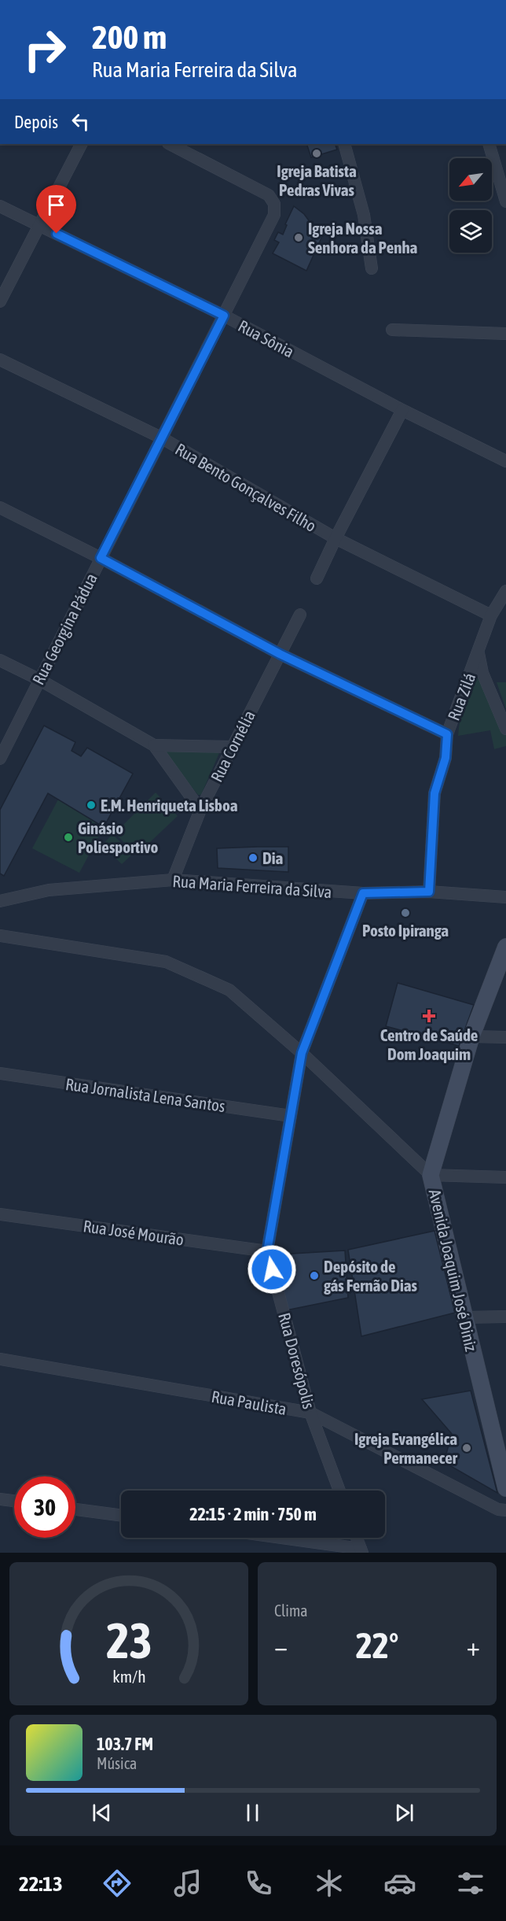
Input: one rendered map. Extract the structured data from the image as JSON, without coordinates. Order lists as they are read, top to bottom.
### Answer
{
  "streets": {
    "street": [
      "Rua Sônia",
      "Rua Bento Gonçalves Filho",
      "Rua Georgina Pádua",
      "Rua Zilá",
      "Rua Cornélia",
      "Rua Maria Ferreira da Silva",
      "Rua Jornalista Lena Santos",
      "Rua José Mourão",
      "Avenida Joaquim José Diniz",
      "Rua Doresópolis",
      "Rua Paulista"
    ]
  },
  "crossings": [
    ["Rua Sônia", "Rua Georgina Pádua"],
    ["Rua Bento Gonçalves Filho", "Rua Georgina Pádua"],
    ["Rua Bento Gonçalves Filho", "Rua Zilá"],
    ["Rua Zilá", "Rua Maria Ferreira da Silva"],
    ["Rua Cornélia", "Rua Maria Ferreira da Silva"],
    ["Rua Maria Ferreira da Silva", "Rua Doresópolis"],
    ["Rua Jornalista Lena Santos", "Rua Doresópolis"],
    ["Rua José Mourão", "Rua Doresópolis"],
    ["Rua Doresópolis", "Rua Paulista"]
  ],
  "places": {
    "other": [
      "Igreja Batista Pedras Vivas",
      "Igreja Nossa Senhora da Penha",
      "E.M. Henriqueta Lisboa",
      "Ginásio Poliesportivo",
      "Dia",
      "Posto Ipiranga",
      "Depósito de gás Fernão Dias",
      "Igreja Evangélica Permanecer"
    ],
    "health": ["Centro de Saúde Dom Joaquim"]
  },
  "north": "bottom left",
  "page": {
    "turn": ["200 m", "Rua Maria Ferreira da Silva"],
    "then": "Depois",
    "limit": "30",
    "trip": "22:15 · 2 min · 750 m",
    "tile": "Clima",
    "heat": ["−", "22°", "+"],
    "song": ["103.7 FM", "Música"],
    "tabs": "22:13",
    "gauge": ["23", "km/h"]
  }
}
